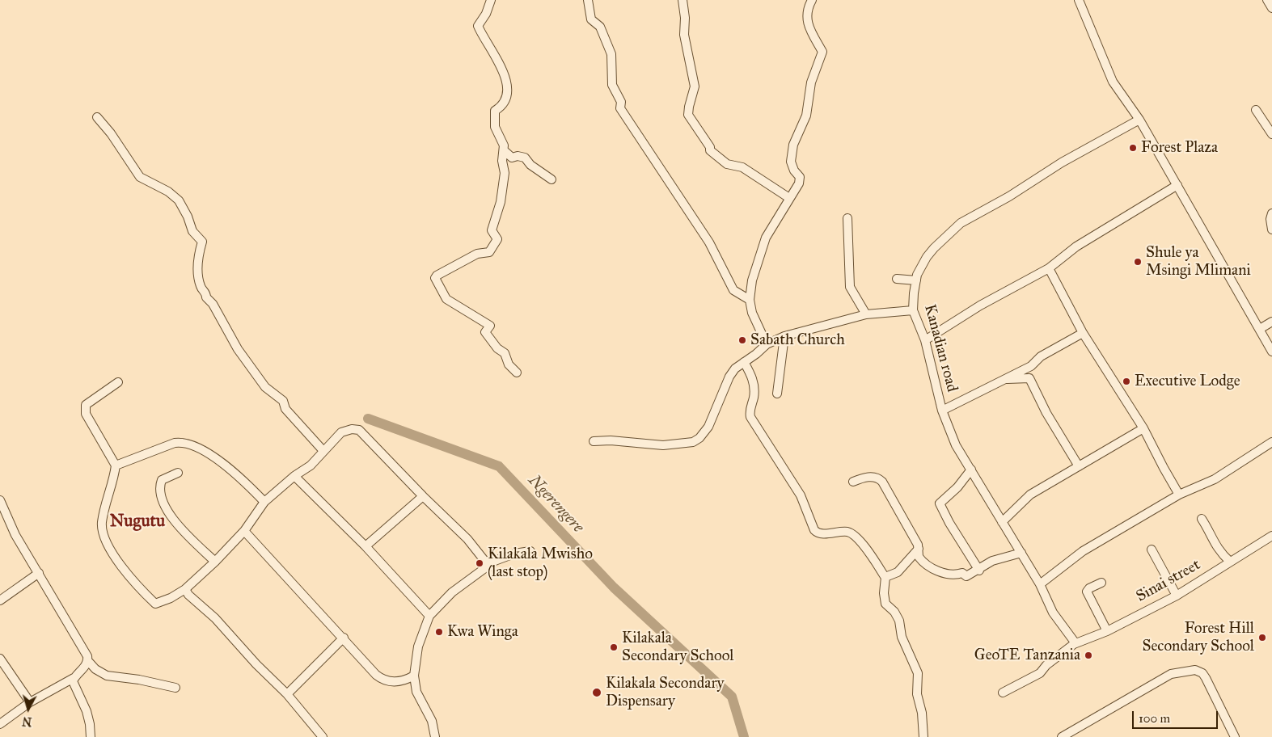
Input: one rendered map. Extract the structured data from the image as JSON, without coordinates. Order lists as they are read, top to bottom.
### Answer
{
  "streets": {
    "street": ["Kanadian road", "Sinai street"]
  },
  "crossings": [
    ["Kanadian road", "Sinai street"]
  ],
  "districts": ["Nugutu"],
  "water": ["Ngerengere"],
  "places": [
    "Forest Plaza",
    "Shule ya Msingi Mlimani",
    "Sabath Church",
    "Executive Lodge",
    "Kilakala Mwisho (last stop)",
    "Kwa Winga",
    "Forest Hill Secondary School",
    "Kilakala Secondary School",
    "GeoTE Tanzania",
    "Kilakala Secondary Dispensary"
  ],
  "scale_bar": "100 m",
  "north": "bottom"
}
